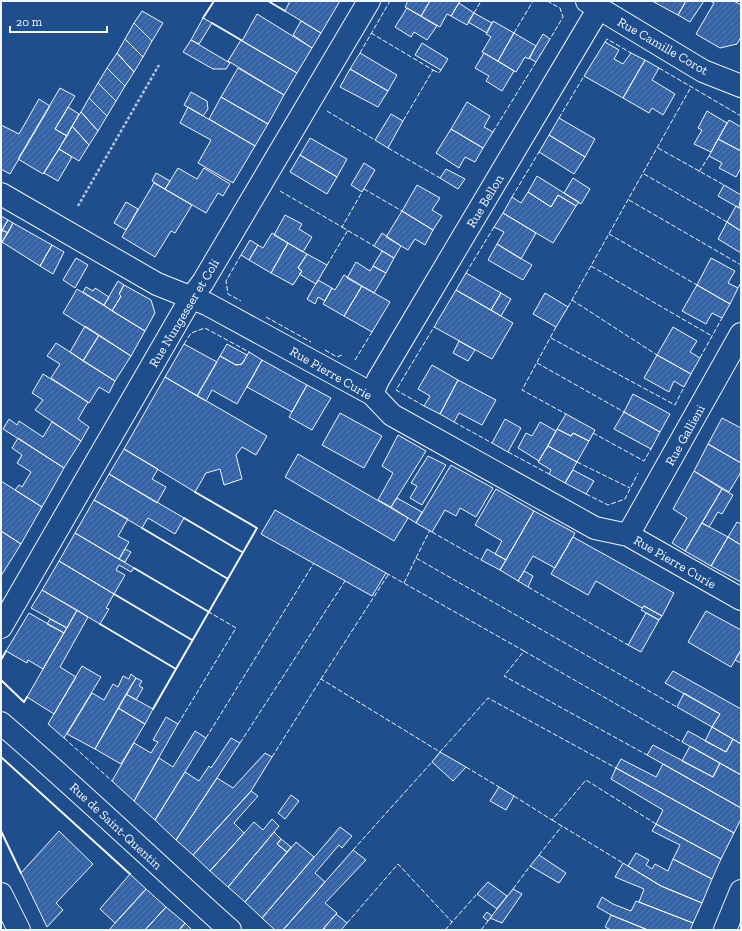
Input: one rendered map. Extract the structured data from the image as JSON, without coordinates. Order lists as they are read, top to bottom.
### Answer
{
  "streets": {
    "street": [
      "Rue Camille Corot",
      "Rue Bellon",
      "Rue Nungesser et Coli",
      "Rue Pierre Curie",
      "Rue Gallieni",
      "Rue de Saint-Quentin"
    ]
  },
  "crossings": [
    ["Rue Camille Corot", "Rue Bellon"],
    ["Rue Bellon", "Rue Pierre Curie"],
    ["Rue Nungesser et Coli", "Rue Pierre Curie"],
    ["Rue Pierre Curie", "Rue Gallieni"]
  ],
  "scale_bar": "20 m"
}
